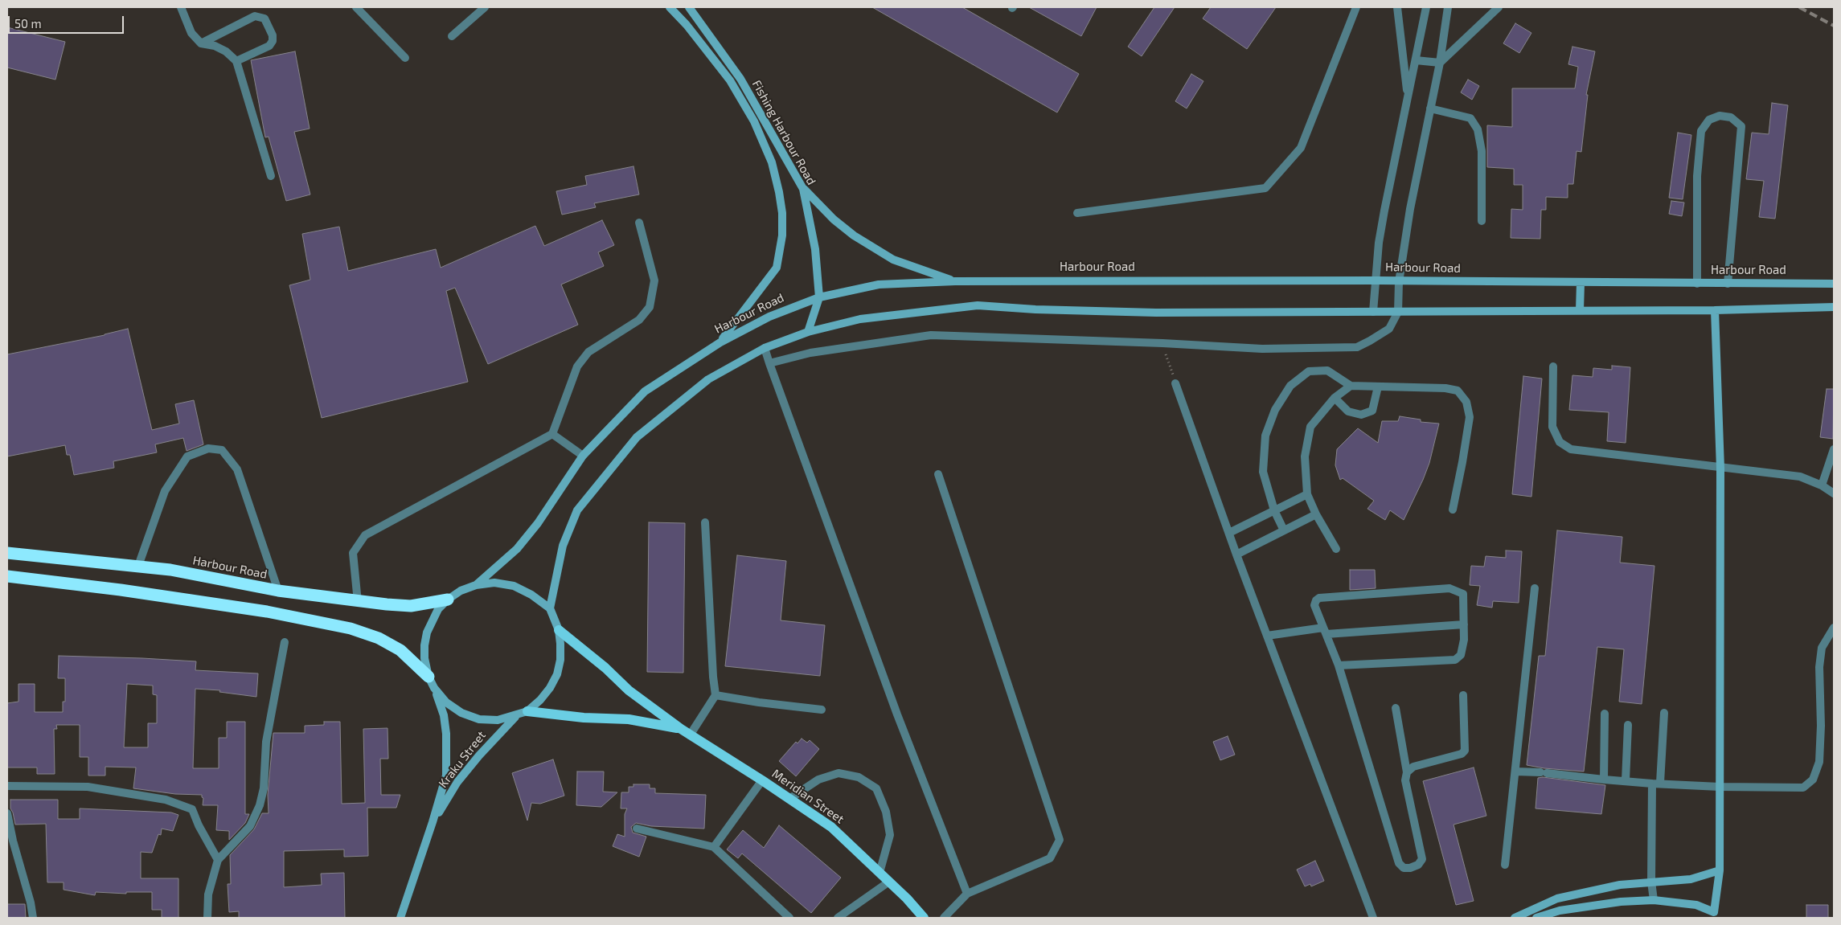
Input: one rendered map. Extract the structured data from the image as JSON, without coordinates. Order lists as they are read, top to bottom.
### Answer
{
  "streets": {
    "highway": ["Harbour Road"],
    "main road": ["Fishing Harbour Road", "Kraku Street", "Meridian Street"]
  },
  "crossings": [
    ["Fishing Harbour Road", "Harbour Road"],
    ["Harbour Road", "Kraku Street"],
    ["Harbour Road", "Meridian Street"],
    ["Kraku Street", "Meridian Street"]
  ],
  "scale_bar": "50 m"
}
